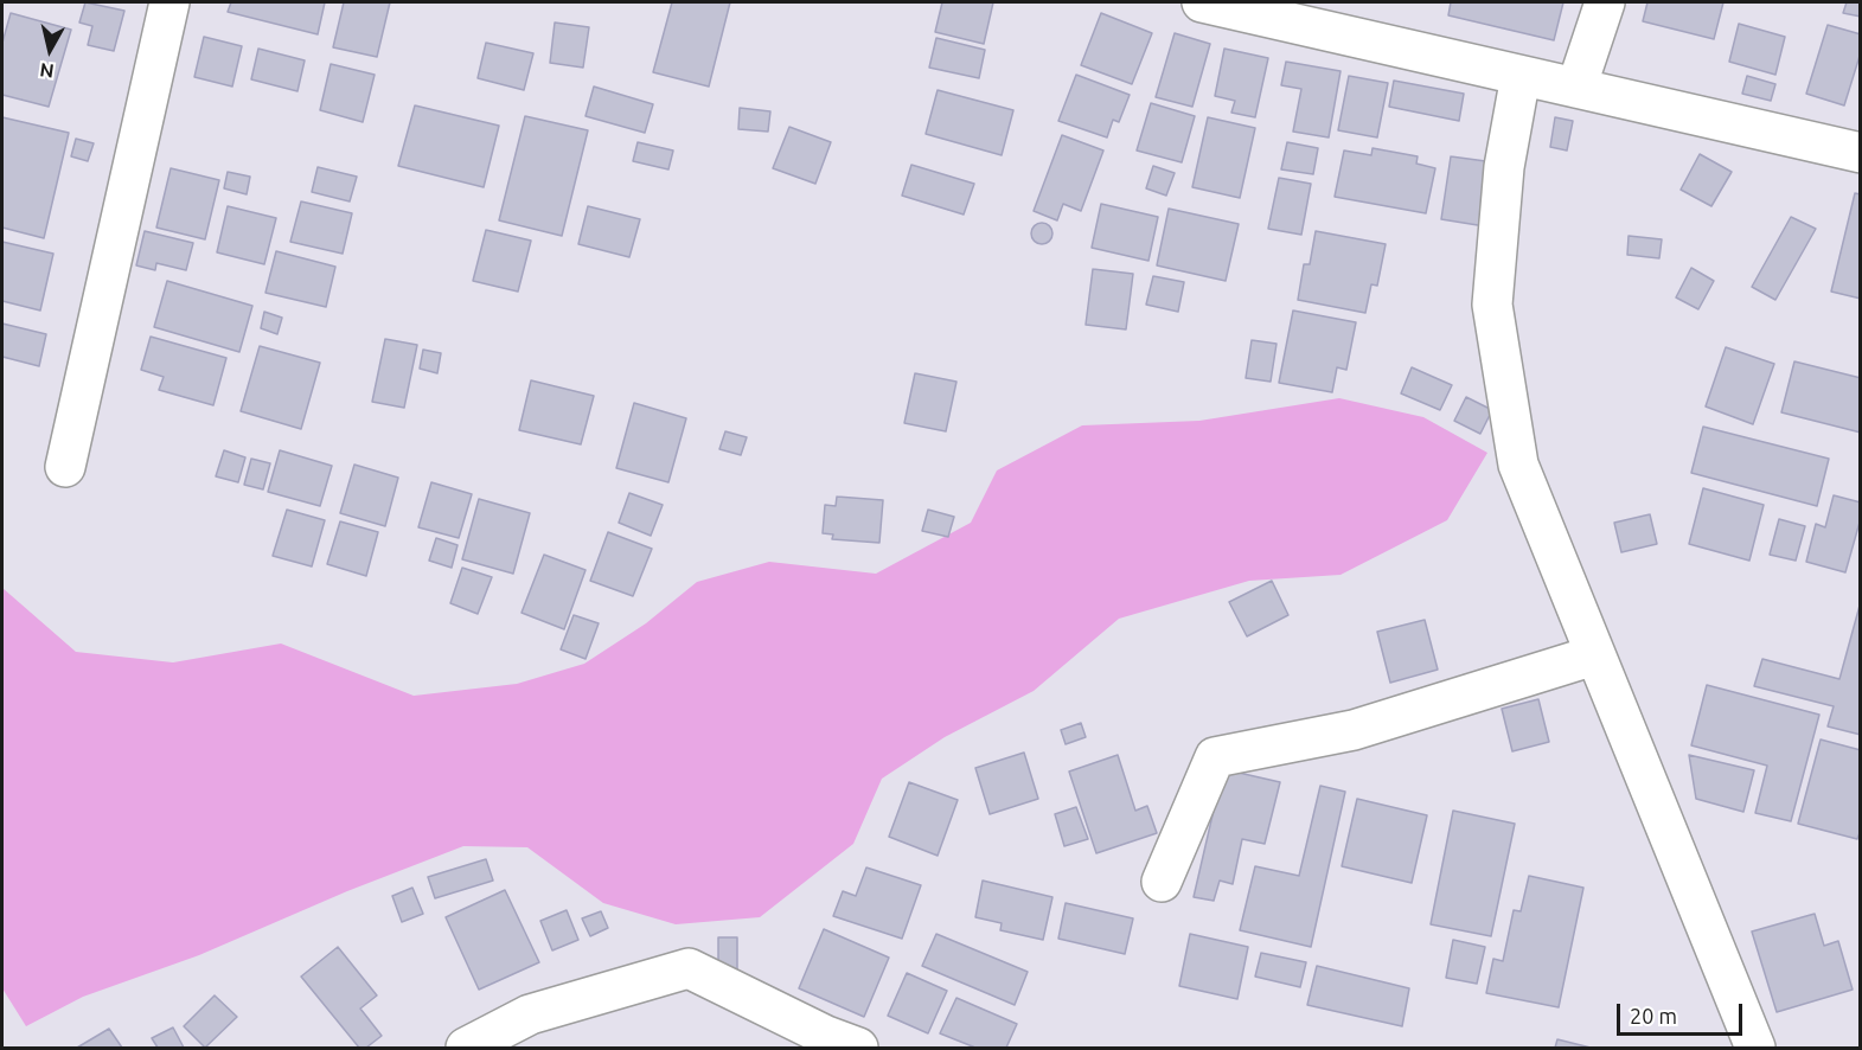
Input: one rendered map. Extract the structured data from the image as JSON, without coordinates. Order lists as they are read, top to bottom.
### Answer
{
  "scale_bar": "20 m",
  "north": "bottom"
}
